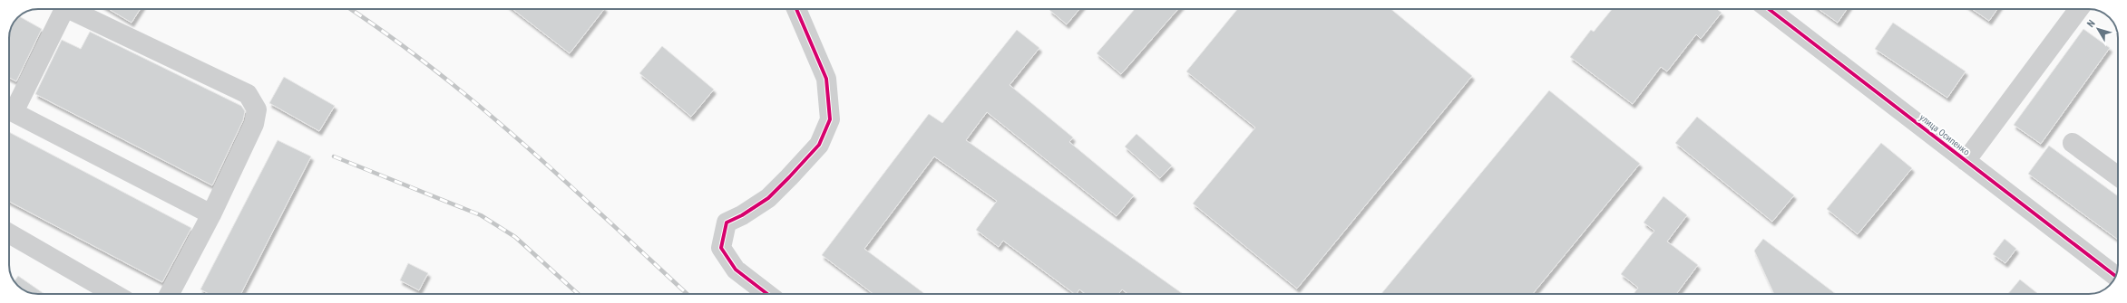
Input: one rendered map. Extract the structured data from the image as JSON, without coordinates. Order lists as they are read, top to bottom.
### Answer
{
  "streets": {
    "street": ["улица Осипенко"]
  },
  "north": "top left"
}
